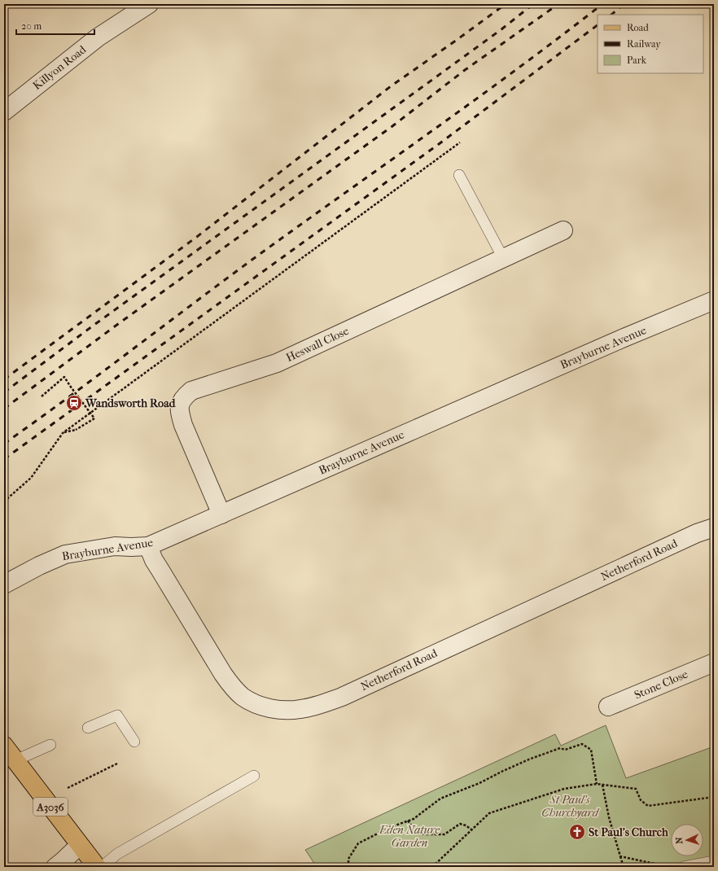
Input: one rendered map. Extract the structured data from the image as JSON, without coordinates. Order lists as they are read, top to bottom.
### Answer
{
  "streets": {
    "main road": ["A3036"],
    "street": [
      "Killyon Road",
      "Heswall Close",
      "Brayburne Avenue",
      "Netherford Road",
      "Stone Close"
    ]
  },
  "crossings": [
    ["Heswall Close", "Brayburne Avenue"],
    ["Brayburne Avenue", "Netherford Road"]
  ],
  "parks": ["St Paul's Churchyard", "Eden Nature Garden"],
  "places": {
    "station": ["Wandsworth Road"],
    "church": ["St Paul's Church"]
  },
  "legend": ["Road", "Railway", "Park"],
  "scale_bar": "20 m",
  "north": "left"
}
